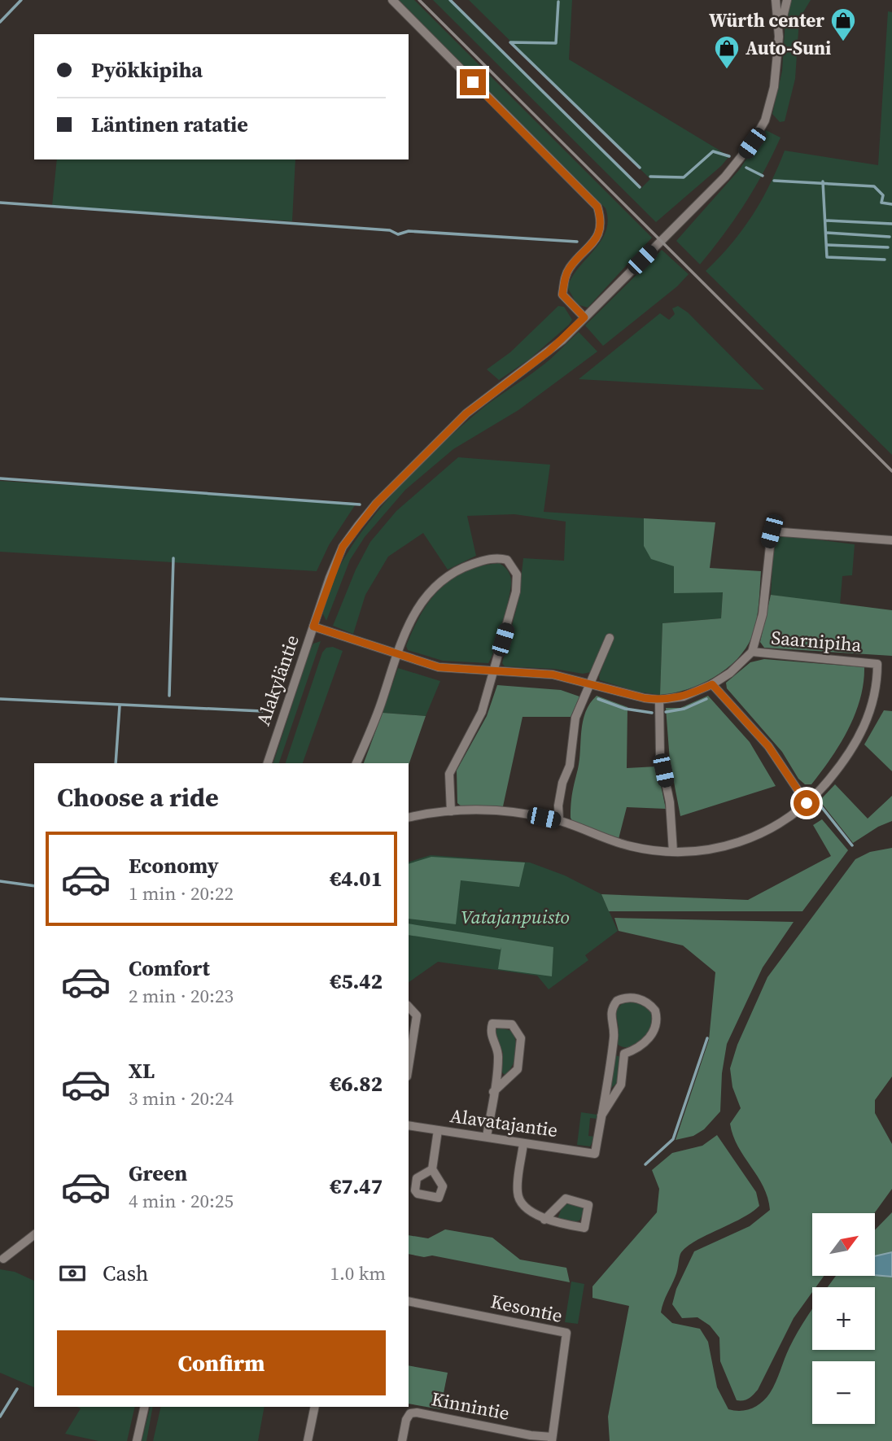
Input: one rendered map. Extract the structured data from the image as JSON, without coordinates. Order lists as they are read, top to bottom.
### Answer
{
  "streets": {
    "street": [
      "Saarnipiha",
      "Alakyläntie",
      "Alavatajantie",
      "Kesontie",
      "Kinnintie"
    ]
  },
  "crossings": [
    ["Kesontie", "Kinnintie"]
  ],
  "parks": ["Vatajanpuisto"],
  "places": {
    "shop": ["Würth center", "Auto-Suni"]
  },
  "north": "top right",
  "page": {
    "banner": ["Pyökkipiha", "Läntinen ratatie"],
    "heading": "Choose a ride",
    "list": [
      {
        "name": "Economy",
        "note": "1 min · 20:22",
        "value": "€4.01"
      },
      {
        "name": "Comfort",
        "note": "2 min · 20:23",
        "value": "€5.42"
      },
      {
        "name": "XL",
        "note": "3 min · 20:24",
        "value": "€6.82"
      },
      {
        "name": "Green",
        "note": "4 min · 20:25",
        "value": "€7.47"
      }
    ],
    "map_buttons": ["+", "−"],
    "pay": ["Cash", "1.0 km"],
    "buttons": "Confirm"
  }
}
